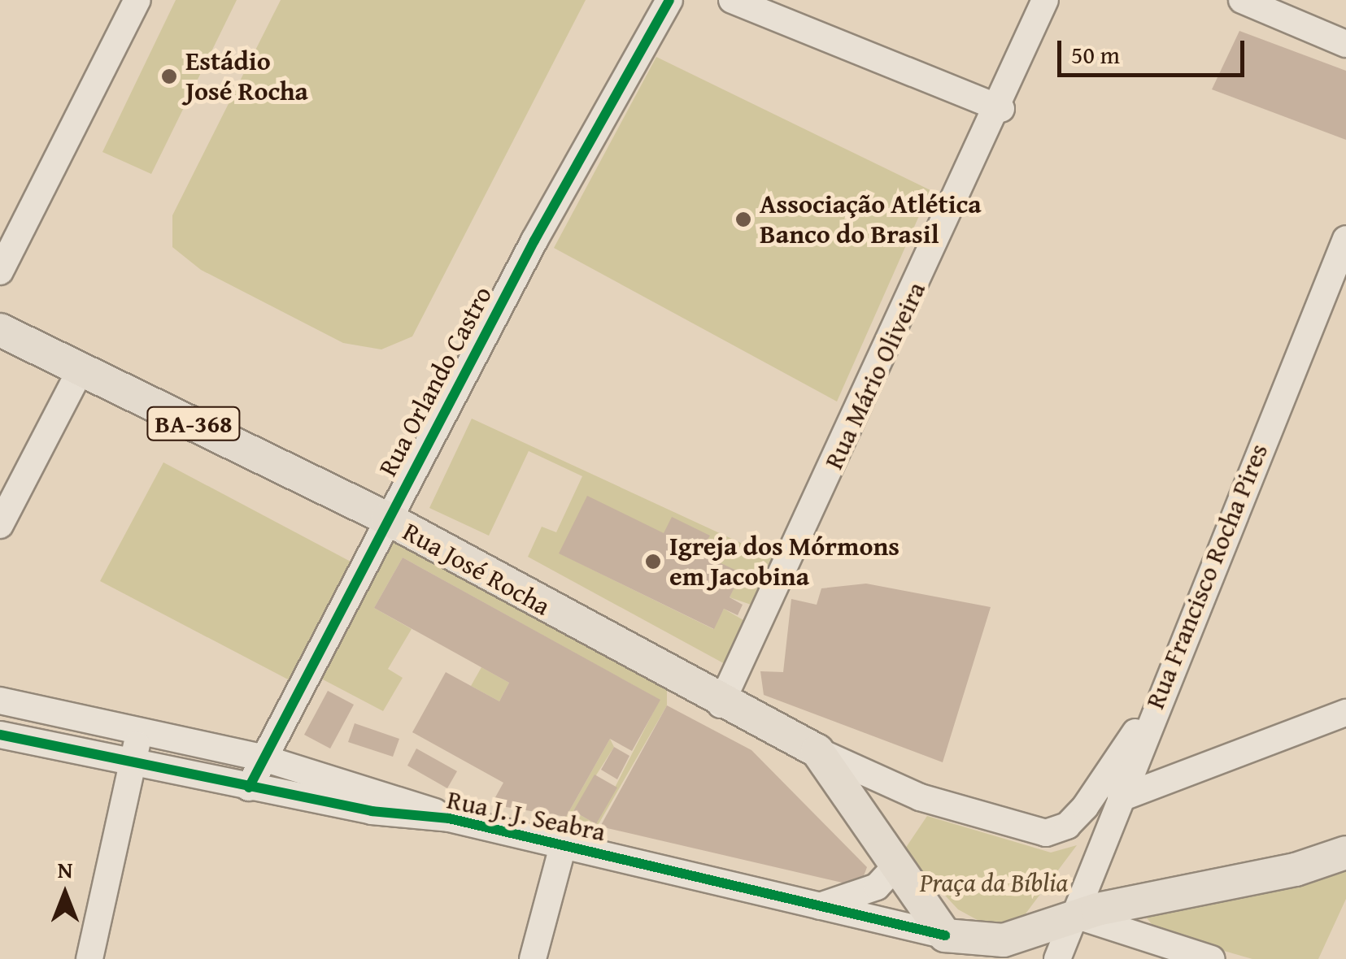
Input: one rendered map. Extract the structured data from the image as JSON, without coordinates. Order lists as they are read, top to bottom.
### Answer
{
  "streets": {
    "main road": ["BA-368", "Rua José Rocha"],
    "street": [
      "Rua Mário Oliveira",
      "Rua Orlando Castro",
      "Rua Francisco Rocha Pires",
      "Rua J. J. Seabra"
    ]
  },
  "crossings": [
    ["Rua Mário Oliveira", "Rua José Rocha"],
    ["Rua Orlando Castro", "Rua José Rocha"],
    ["Rua Orlando Castro", "Rua J. J. Seabra"]
  ],
  "parks": ["Praça da Bíblia"],
  "places": ["Estádio José Rocha", "Associação Atlética Banco do Brasil", "Igreja dos Mórmons em Jacobina"],
  "scale_bar": "50 m",
  "north": "top"
}
